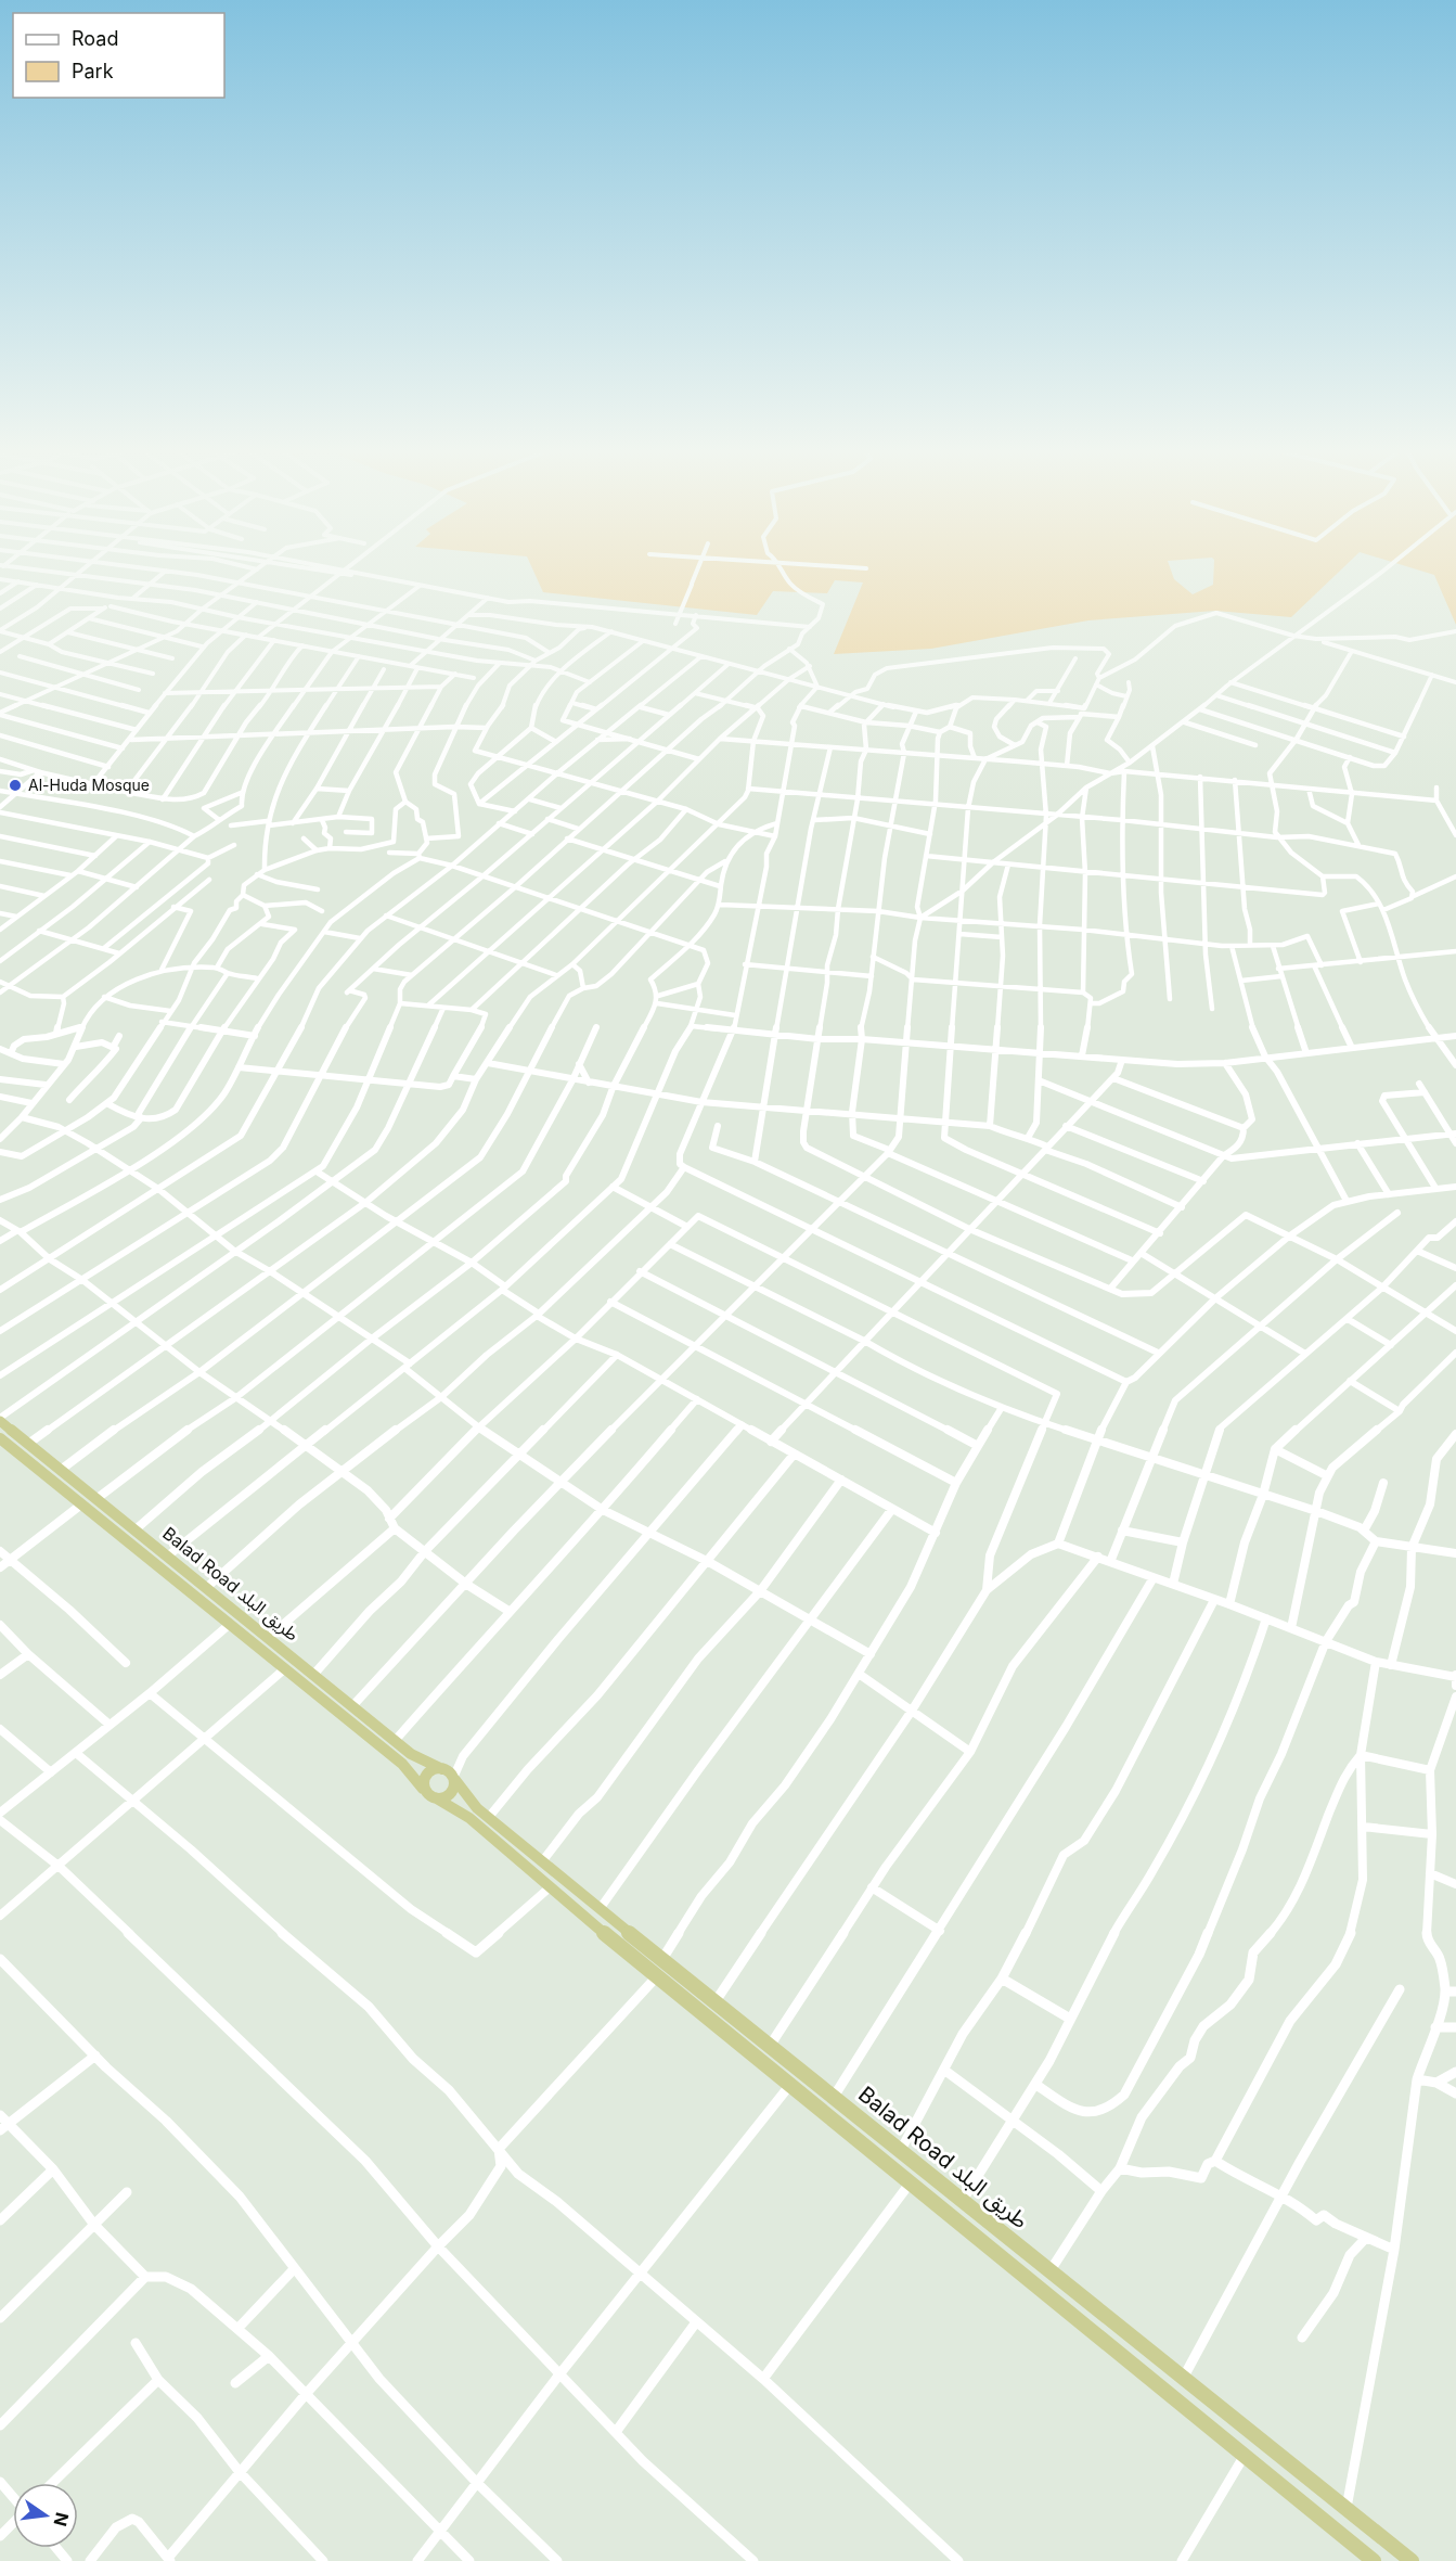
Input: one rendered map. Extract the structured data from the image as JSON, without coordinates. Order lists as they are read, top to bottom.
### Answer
{
  "streets": {
    "highway": ["Balad Road طريق البلد"]
  },
  "places": ["Al-Huda Mosque"],
  "legend": ["Road", "Park"],
  "north": "right"
}
